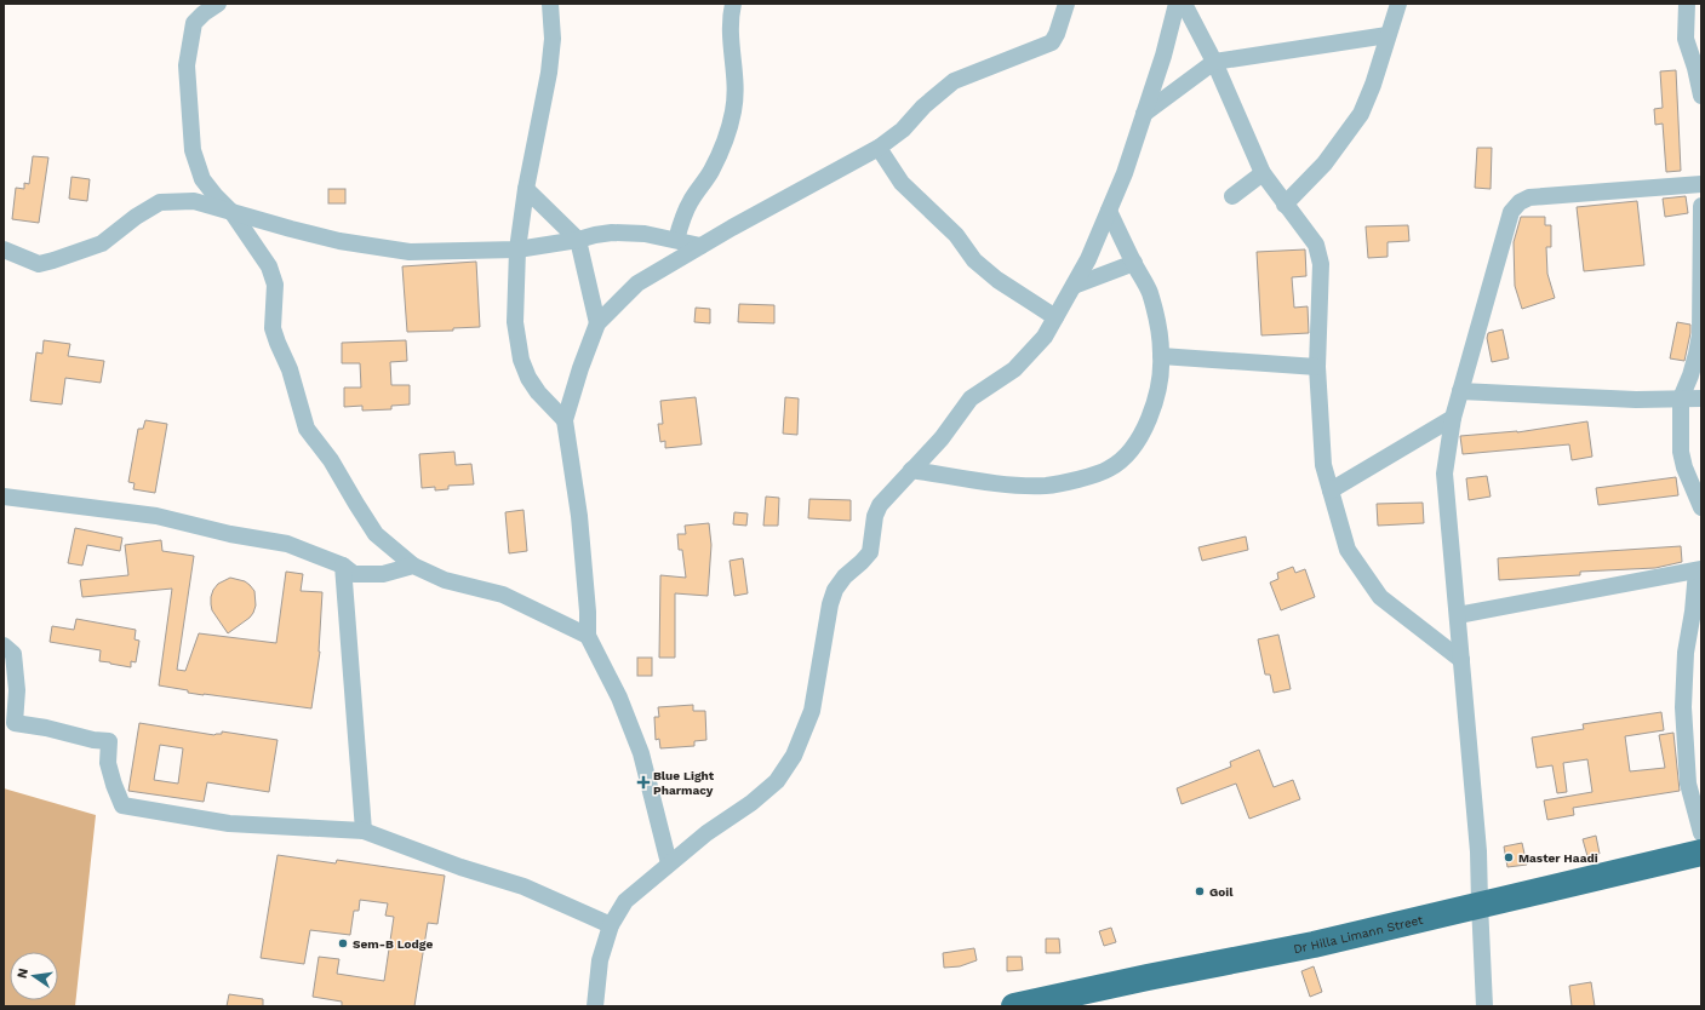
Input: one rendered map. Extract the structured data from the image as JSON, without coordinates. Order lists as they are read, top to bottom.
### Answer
{
  "streets": {
    "highway": ["Dr Hilla Limann Street"]
  },
  "places": {
    "health": ["Blue Light Pharmacy"],
    "other": ["Master Haadi", "Goil", "Sem-B Lodge"]
  },
  "north": "left"
}
